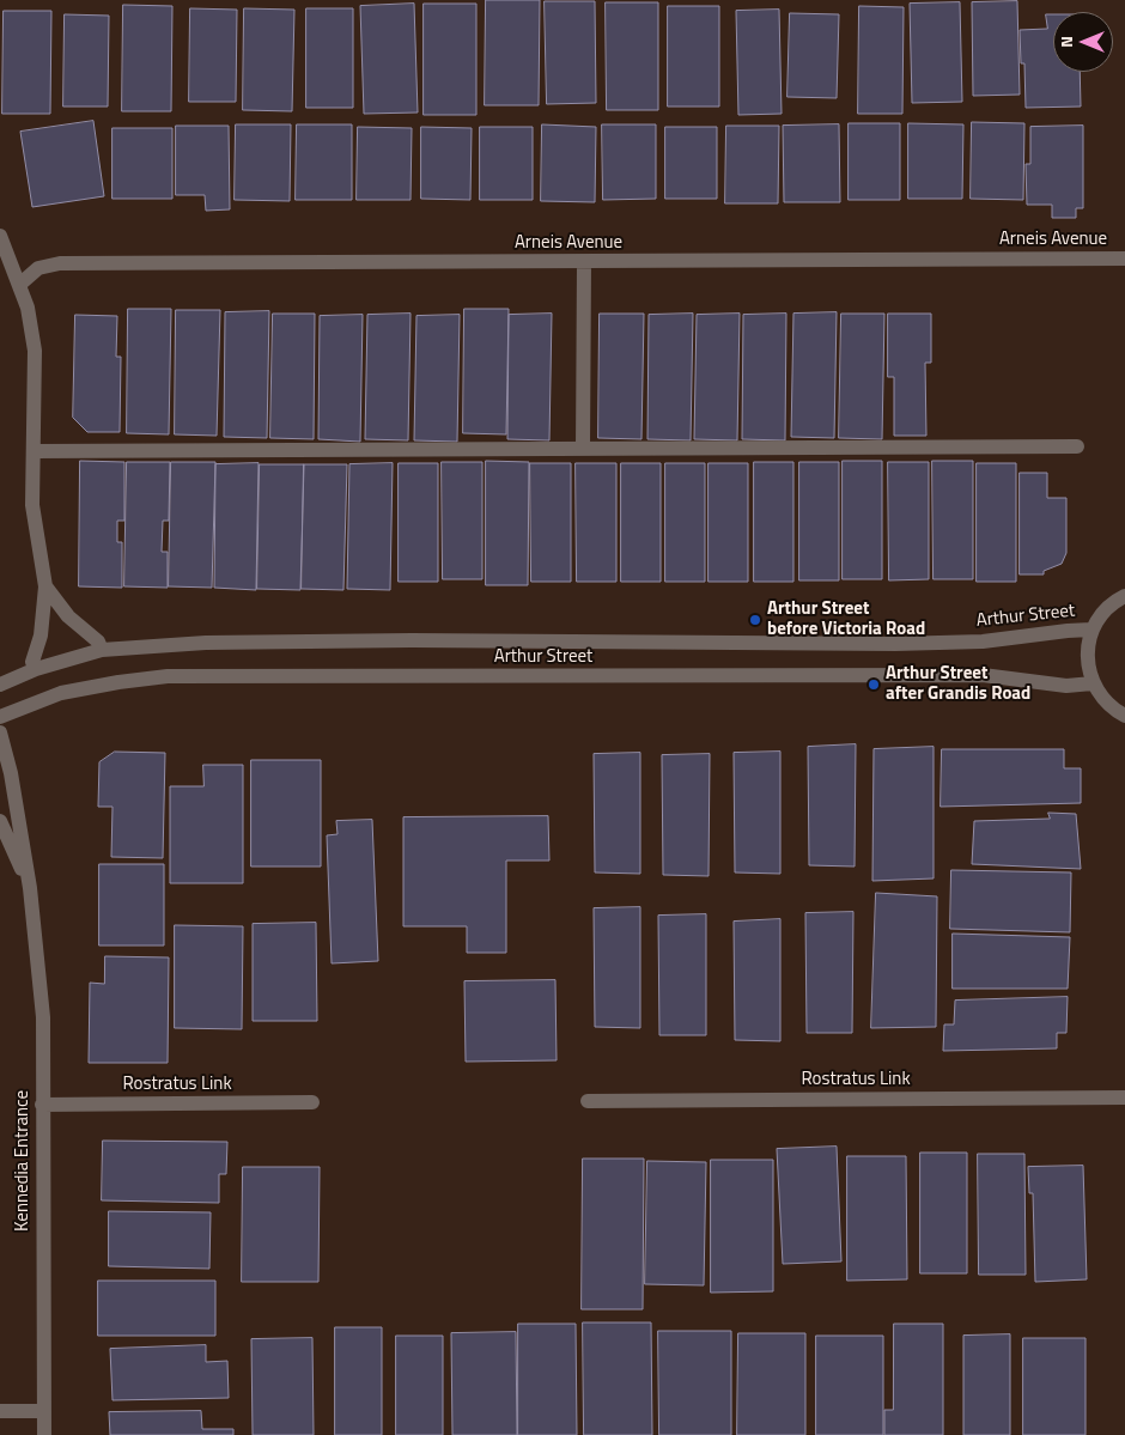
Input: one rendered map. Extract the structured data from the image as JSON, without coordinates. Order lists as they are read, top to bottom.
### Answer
{
  "streets": {
    "street": [
      "Arneis Avenue",
      "Arthur Street",
      "Rostratus Link",
      "Kennedia Entrance"
    ]
  },
  "crossings": [
    ["Rostratus Link", "Kennedia Entrance"]
  ],
  "places": ["Arthur Street before Victoria Road", "Arthur Street after Grandis Road"],
  "north": "left"
}
